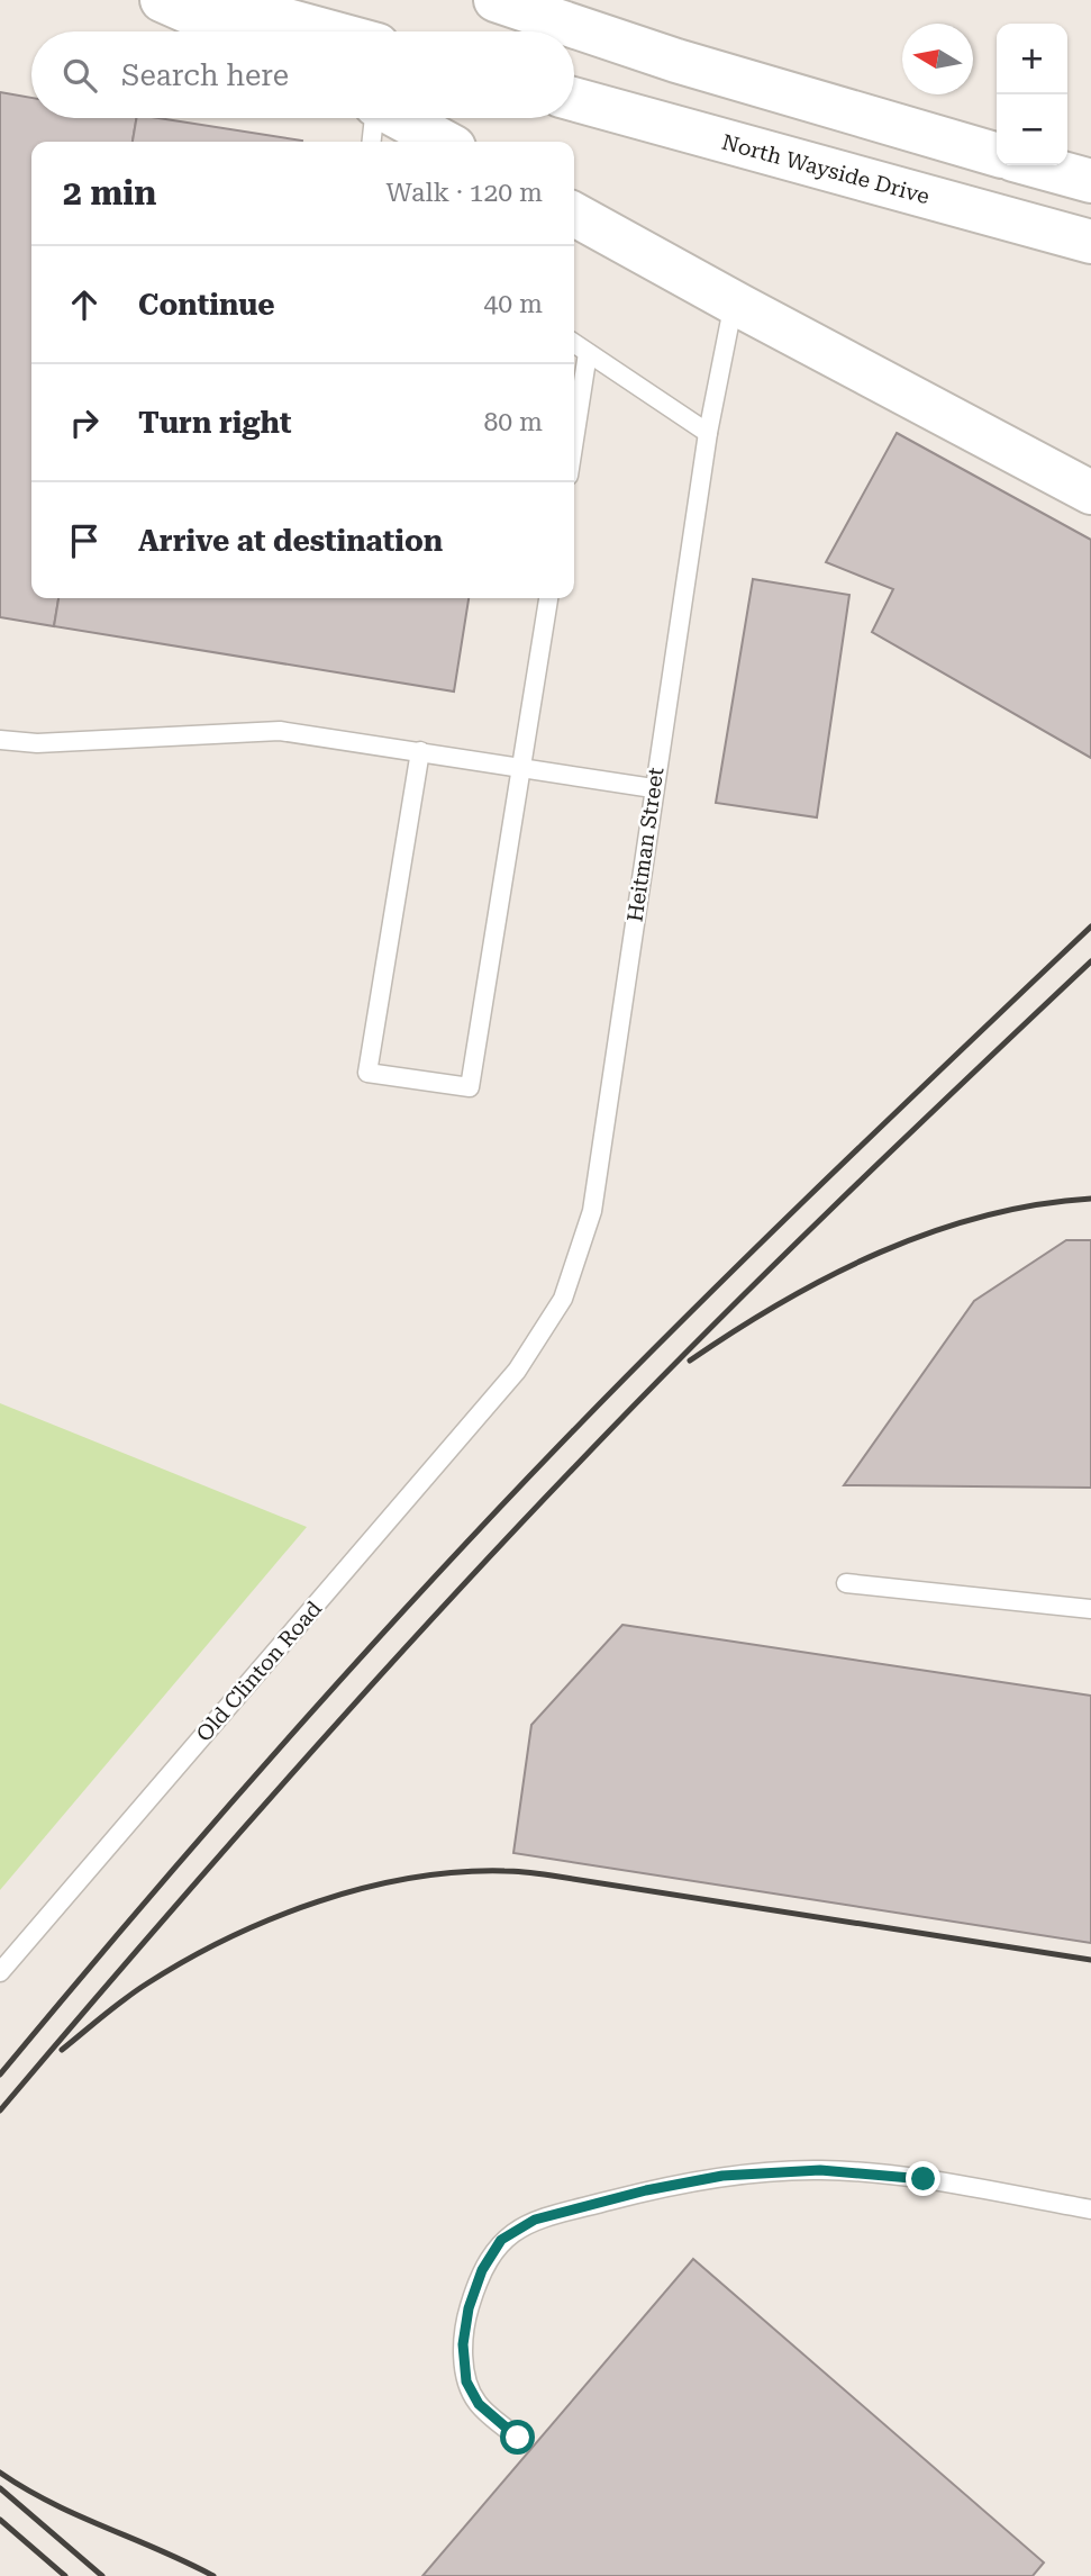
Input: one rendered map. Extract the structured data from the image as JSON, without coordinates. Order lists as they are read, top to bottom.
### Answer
{
  "streets": {
    "main road": ["North Wayside Drive"],
    "lane": ["Heitman Street", "Old Clinton Road"]
  },
  "crossings": [
    ["Heitman Street", "Old Clinton Road"]
  ],
  "north": "left",
  "page": {
    "map_buttons": ["+", "−"],
    "search": "Search here",
    "heading": ["2 min", "Walk · 120 m"],
    "list": [
      ["Continue", "40 m"],
      ["Turn right", "80 m"],
      "Arrive at destination"
    ]
  }
}
